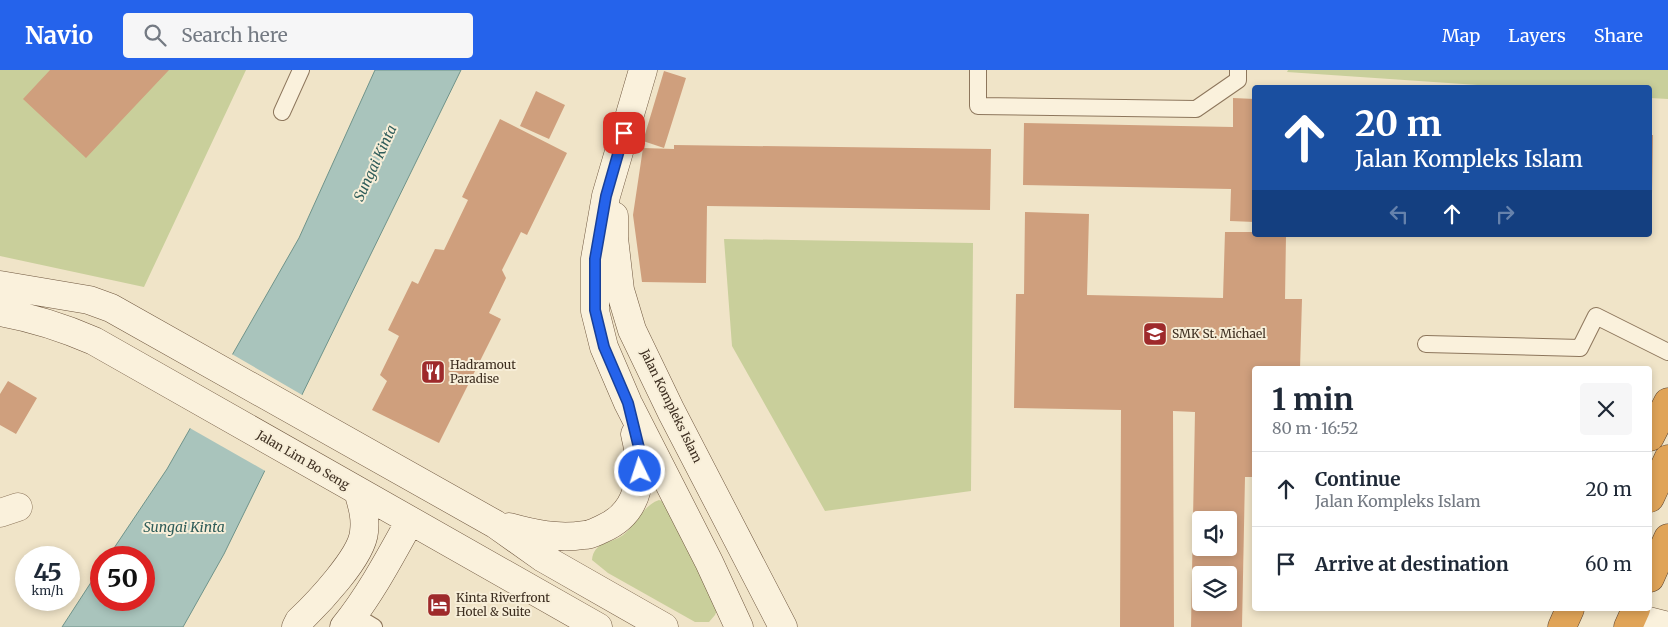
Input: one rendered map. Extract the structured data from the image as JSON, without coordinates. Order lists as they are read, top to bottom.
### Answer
{
  "streets": {
    "main road": ["Jalan Kompleks Islam", "Jalan Lim Bo Seng"]
  },
  "water": ["Sungai Kinta"],
  "places": {
    "school or university": ["SMK St. Michael"],
    "restaurant": ["Hadramout Paradise"],
    "hotel": ["Kinta Riverfront Hotel & Suite"]
  },
  "page": {
    "header": "Navio",
    "search": "Search here",
    "nav": ["Map", "Layers", "Share"],
    "turn": ["20 m", "Jalan Kompleks Islam"],
    "heading": ["1 min", "80 m · 16:52"],
    "list": [
      {
        "name": "Continue",
        "note": "Jalan Kompleks Islam",
        "value": "20 m"
      },
      {
        "name": "Arrive at destination",
        "value": "60 m"
      }
    ],
    "speed": "45 km/h",
    "limit": "50"
  }
}
